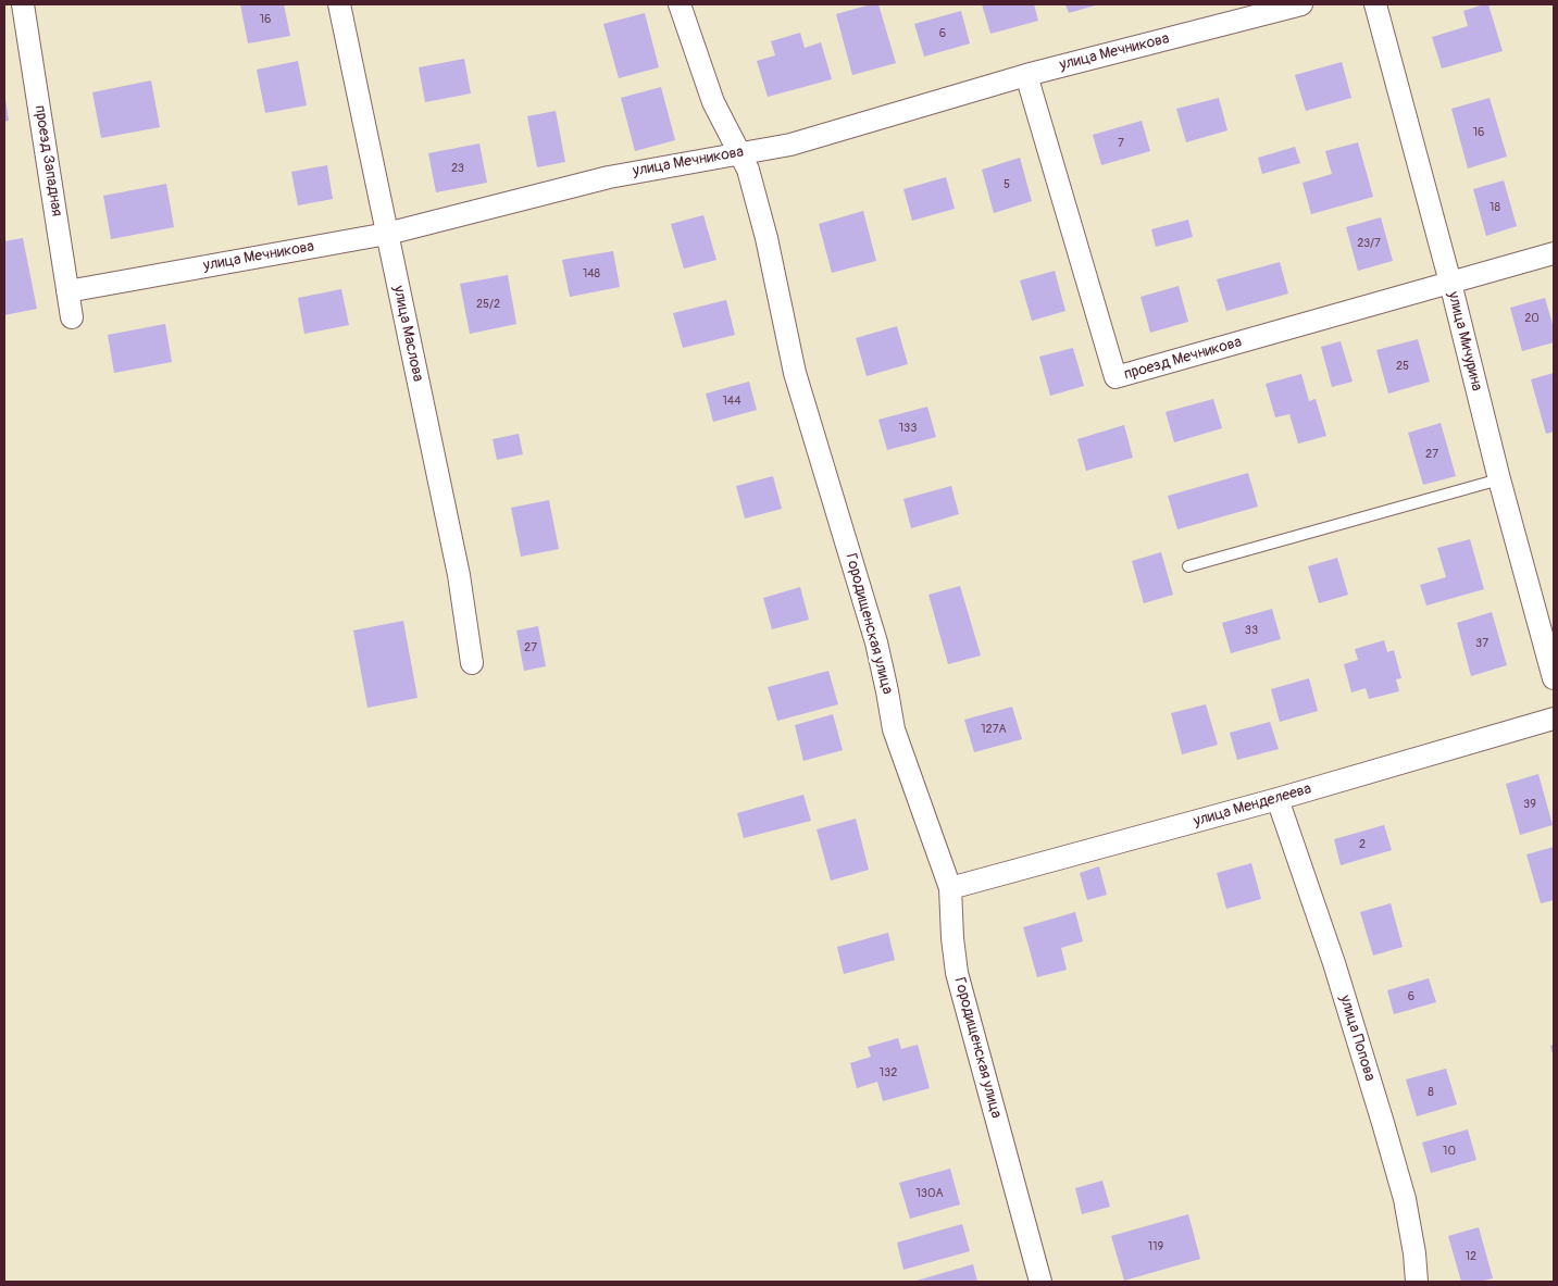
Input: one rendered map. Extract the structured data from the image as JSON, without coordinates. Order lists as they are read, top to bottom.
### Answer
{
  "streets": {
    "street": [
      "улица Мечникова",
      "проезд Западная",
      "улица Маслова",
      "улица Мичурина",
      "проезд Мечникова",
      "Городищенская улица",
      "улица Менделеева",
      "улица Попова"
    ]
  },
  "crossings": [
    ["улица Мечникова", "проезд Западная"],
    ["улица Мечникова", "улица Маслова"],
    ["улица Мечникова", "проезд Мечникова"],
    ["улица Мечникова", "Городищенская улица"],
    ["улица Мичурина", "проезд Мечникова"],
    ["Городищенская улица", "улица Менделеева"],
    ["улица Менделеева", "улица Попова"]
  ],
  "house_numbers": [
    "16",
    "6",
    "16",
    "7",
    "23",
    "5",
    "18",
    "23/7",
    "148",
    "25/2",
    "20",
    "25",
    "144",
    "133",
    "27",
    "33",
    "37",
    "27",
    "127А",
    "39",
    "2",
    "6",
    "132",
    "8",
    "10",
    "130А",
    "119",
    "12"
  ]
}
